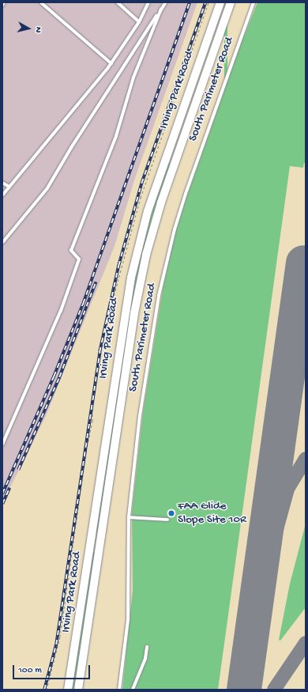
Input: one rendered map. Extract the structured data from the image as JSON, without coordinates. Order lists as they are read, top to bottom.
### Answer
{
  "streets": {
    "main road": ["Irving Park Road"],
    "lane": ["South Parimeter Road"]
  },
  "places": ["FAA Glide Slope Site 10R"],
  "scale_bar": "100 m",
  "north": "right"
}
